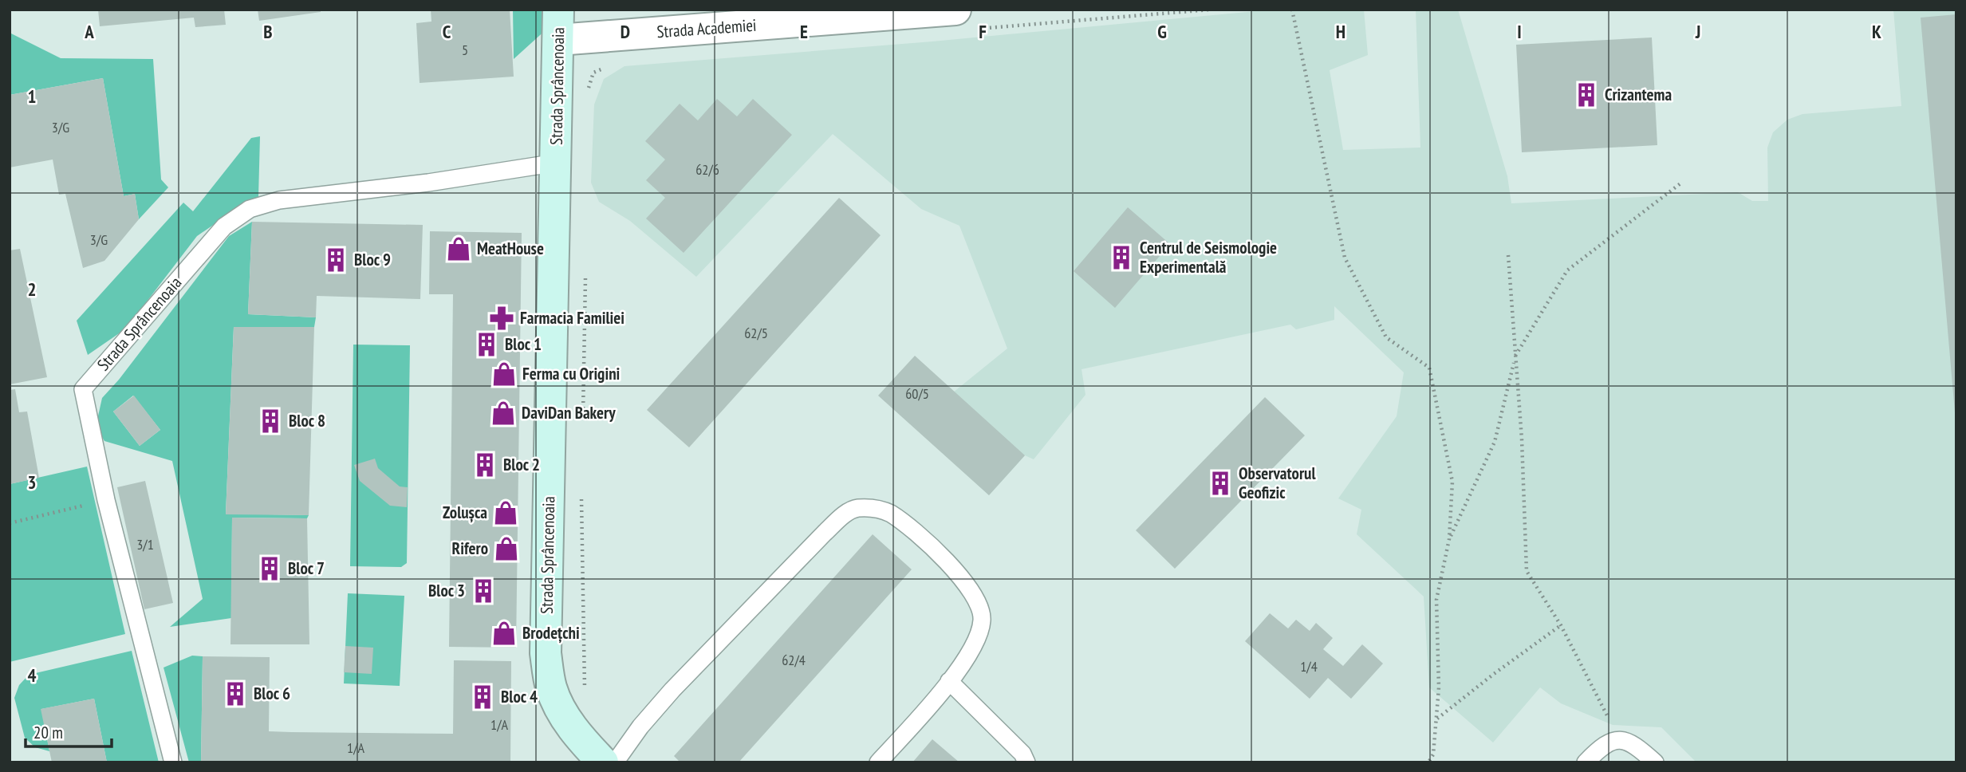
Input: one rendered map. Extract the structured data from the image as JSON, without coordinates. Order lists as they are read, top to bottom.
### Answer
{
  "streets": {
    "street": ["Strada Academiei", "Strada Sprâncenoaia"]
  },
  "crossings": [
    ["Strada Academiei", "Strada Sprâncenoaia"]
  ],
  "places": {
    "building": [
      "Crizantema",
      "Centrul de Seismologie Experimentală",
      "Bloc 9",
      "Bloc 1",
      "Bloc 8",
      "Bloc 2",
      "Observatorul Geofizic",
      "Bloc 7",
      "Bloc 3",
      "Bloc 6",
      "Bloc 4"
    ],
    "shop": [
      "MeatHouse",
      "Ferma cu Origini",
      "DaviDan Bakery",
      "Zolușca",
      "Rifero",
      "Brodețchi"
    ],
    "pharmacy": ["Farmacia Familiei"]
  },
  "house_numbers": [
    "5",
    "3/G",
    "62/6",
    "3/G",
    "62/5",
    "60/5",
    "3/1",
    "62/4",
    "1/4",
    "1/A",
    "1/A"
  ],
  "scale_bar": "20 m",
  "grid": {
    "columns": [
      "A",
      "B",
      "C",
      "D",
      "E",
      "F",
      "G",
      "H",
      "I",
      "J",
      "K"
    ],
    "rows": [
      "1",
      "2",
      "3",
      "4"
    ]
  }
}
